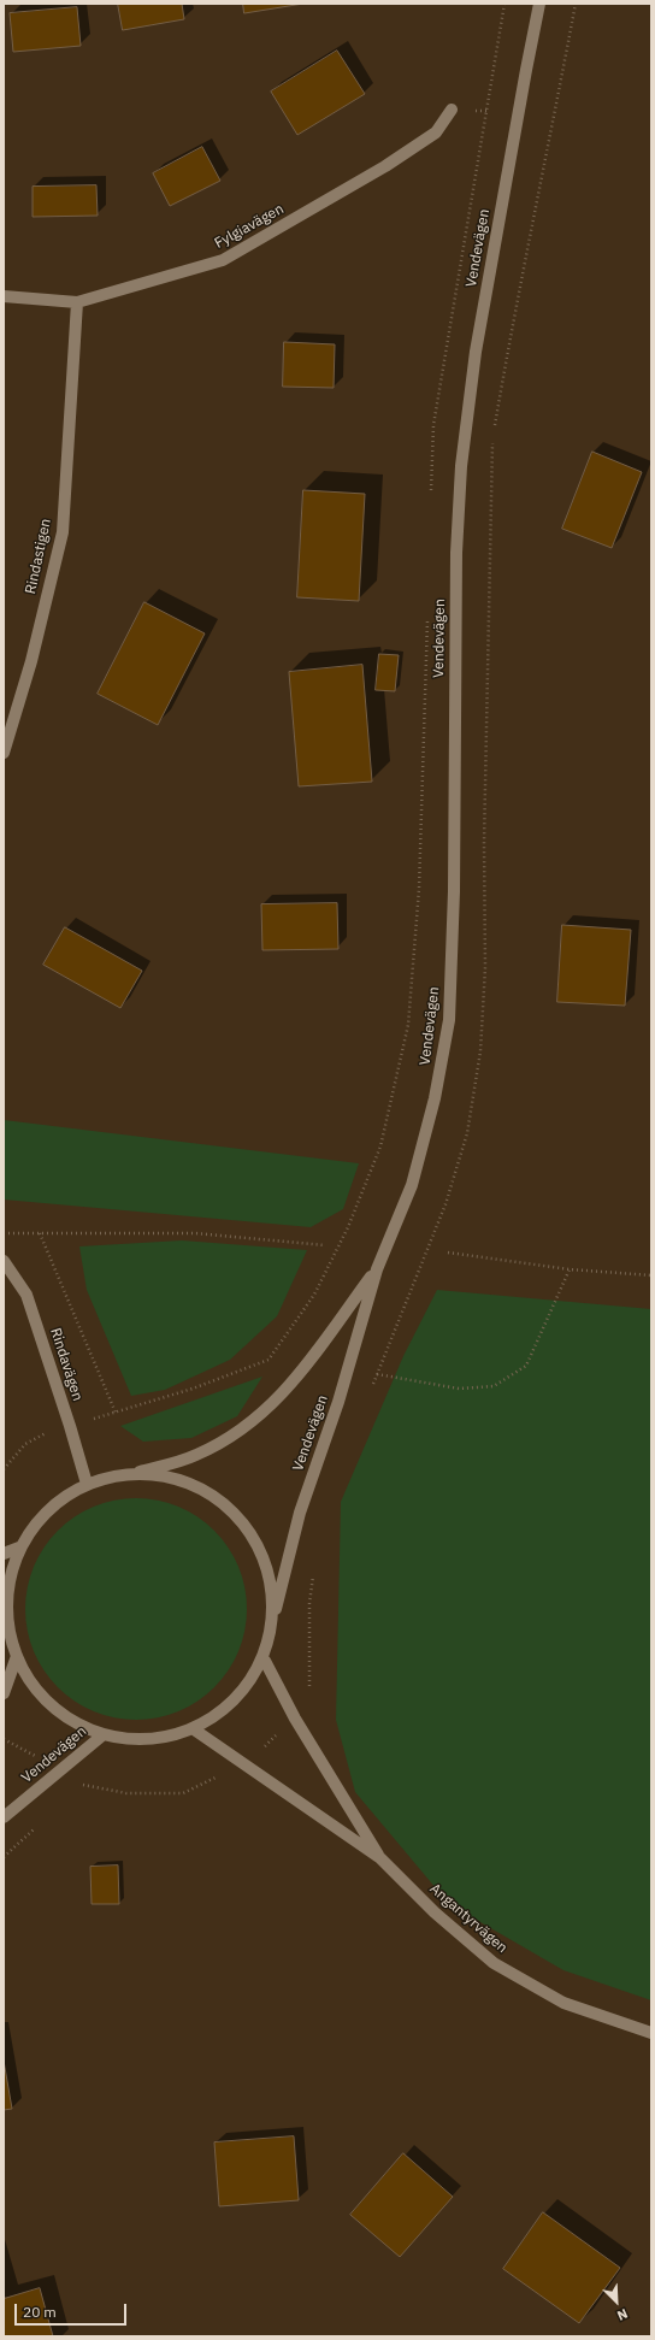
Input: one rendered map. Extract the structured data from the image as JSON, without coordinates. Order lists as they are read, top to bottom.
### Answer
{
  "streets": {
    "street": [
      "Fylgiavägen",
      "Vendevägen",
      "Rindastigen",
      "Rindavägen",
      "Angantyrvägen"
    ]
  },
  "crossings": [
    ["Fylgiavägen", "Rindastigen"]
  ],
  "scale_bar": "20 m",
  "north": "bottom right"
}
